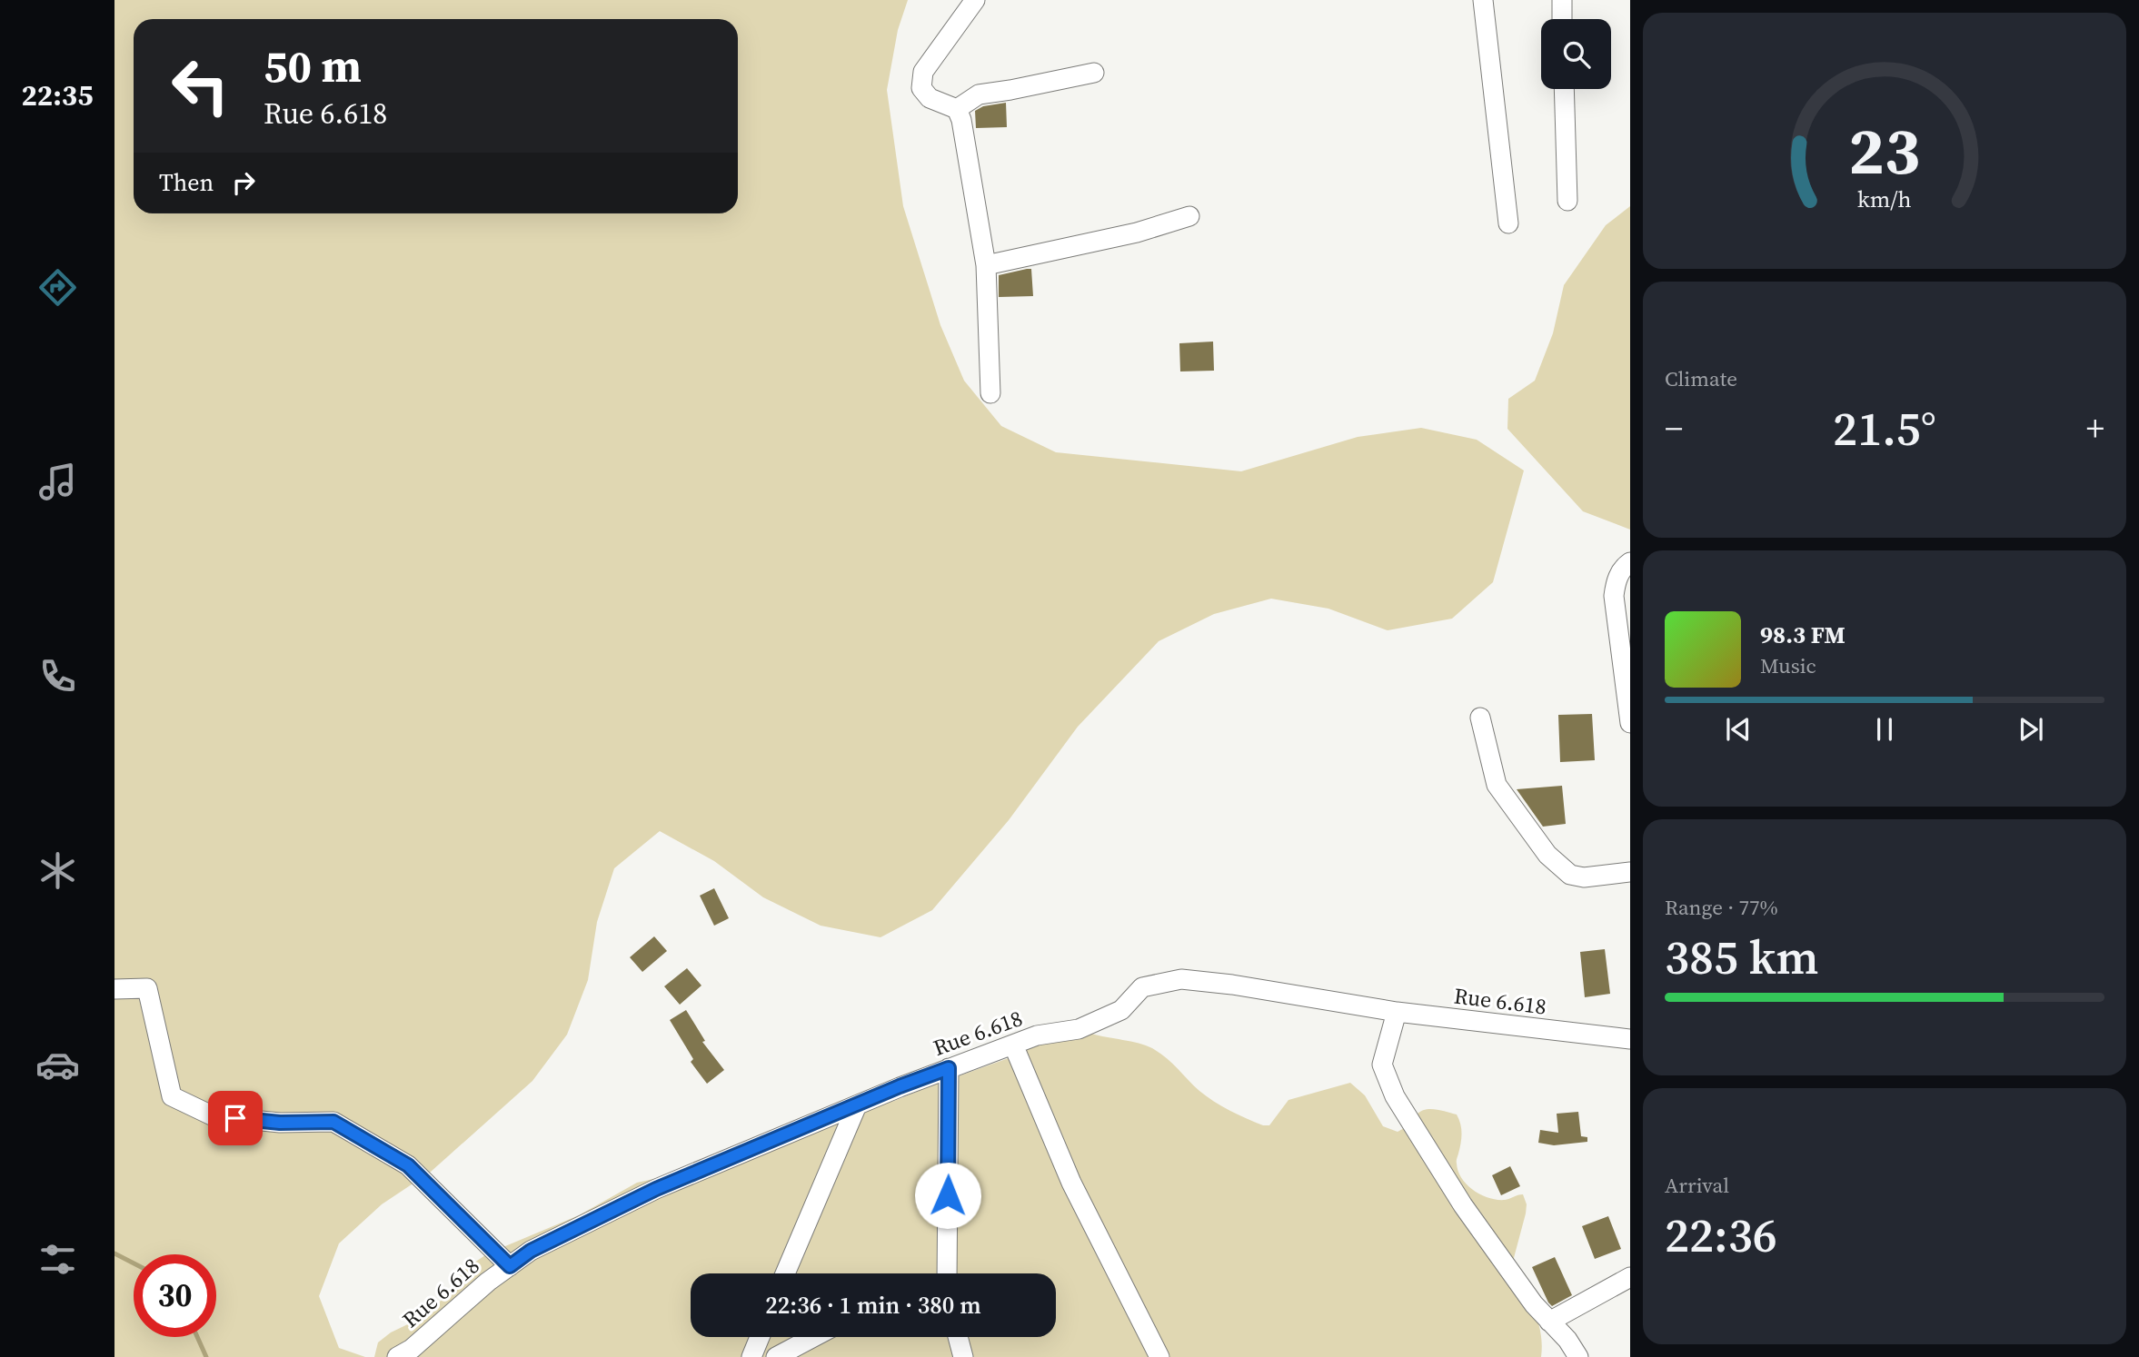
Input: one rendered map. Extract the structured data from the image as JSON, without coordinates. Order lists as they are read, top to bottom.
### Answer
{
  "streets": {
    "street": ["Rue 6.618"]
  },
  "page": {
    "tabs": "22:35",
    "turn": ["50 m", "Rue 6.618"],
    "then": "Then",
    "tile": [
      "Climate",
      ["Range · 77%", "385 km"],
      ["Arrival", "22:36"]
    ],
    "heat": ["−", "21.5°", "+"],
    "song": ["98.3 FM", "Music"],
    "limit": "30",
    "trip": "22:36 · 1 min · 380 m",
    "gauge": ["23", "km/h"]
  }
}
